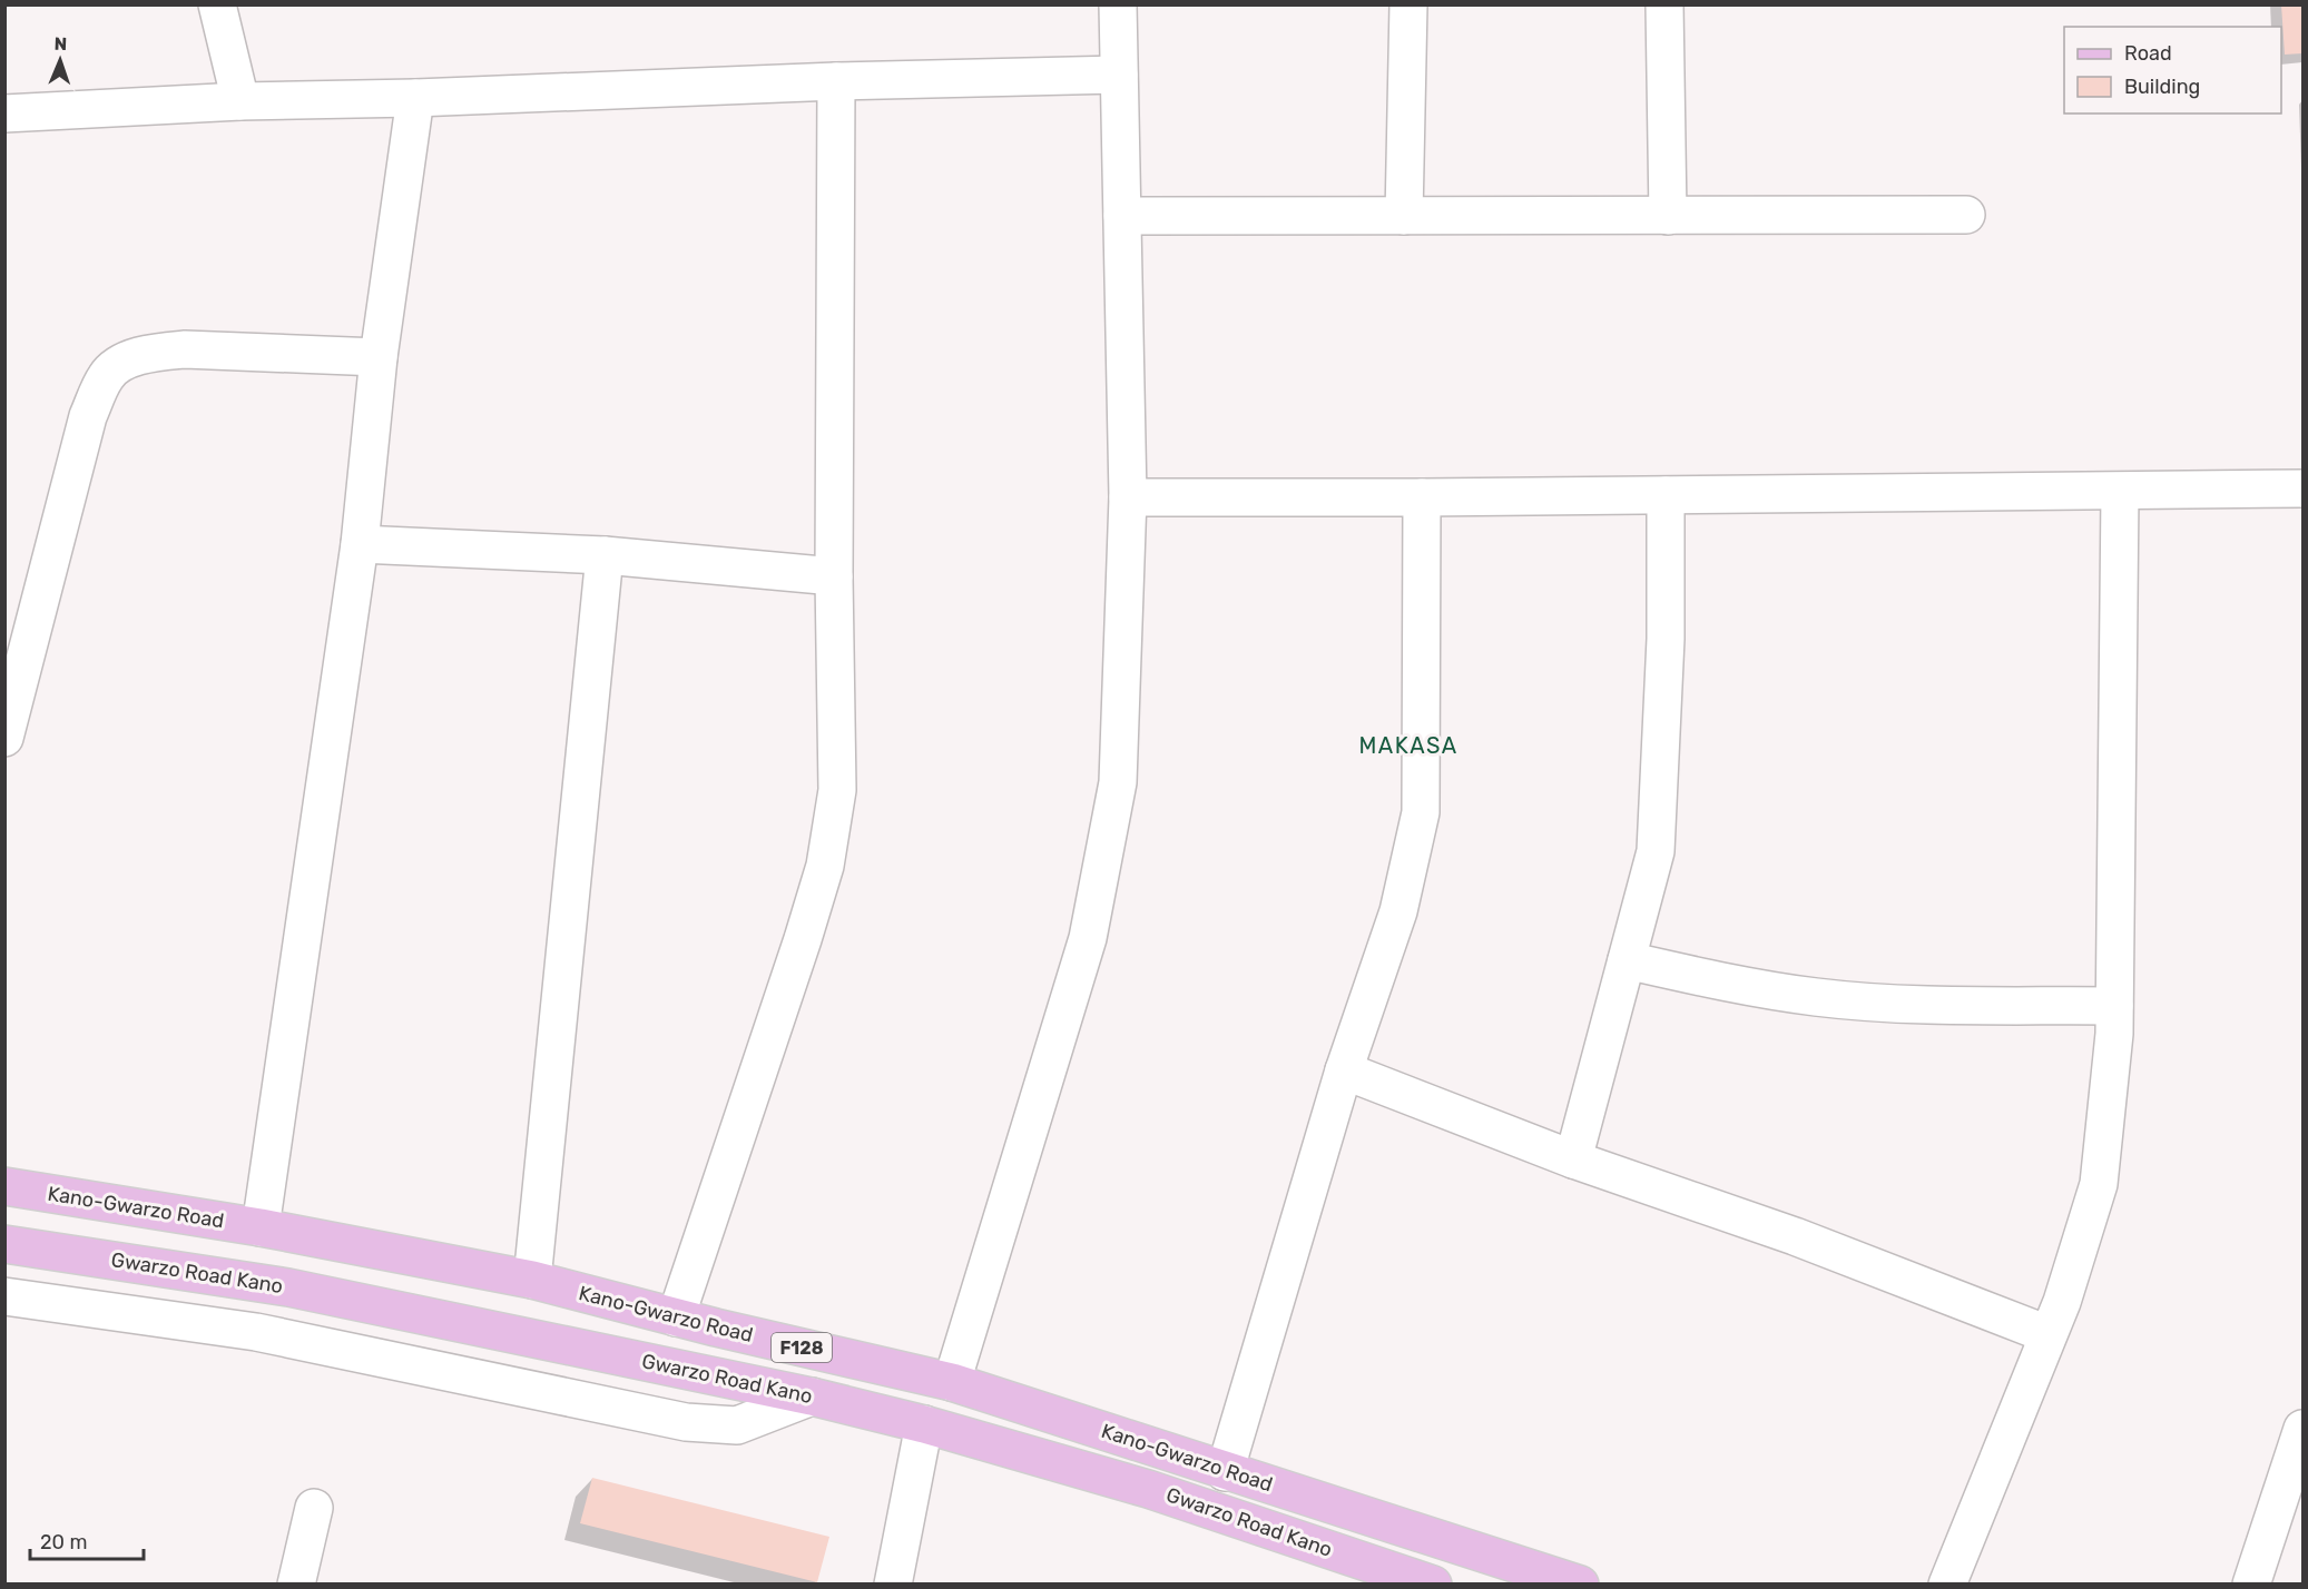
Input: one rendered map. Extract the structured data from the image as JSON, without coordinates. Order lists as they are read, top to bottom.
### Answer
{
  "streets": {
    "main road": ["Kano-Gwarzo Road", "Gwarzo Road Kano", "F128"]
  },
  "districts": ["MAKASA"],
  "legend": ["Road", "Building"],
  "scale_bar": "20 m",
  "north": "top"
}
